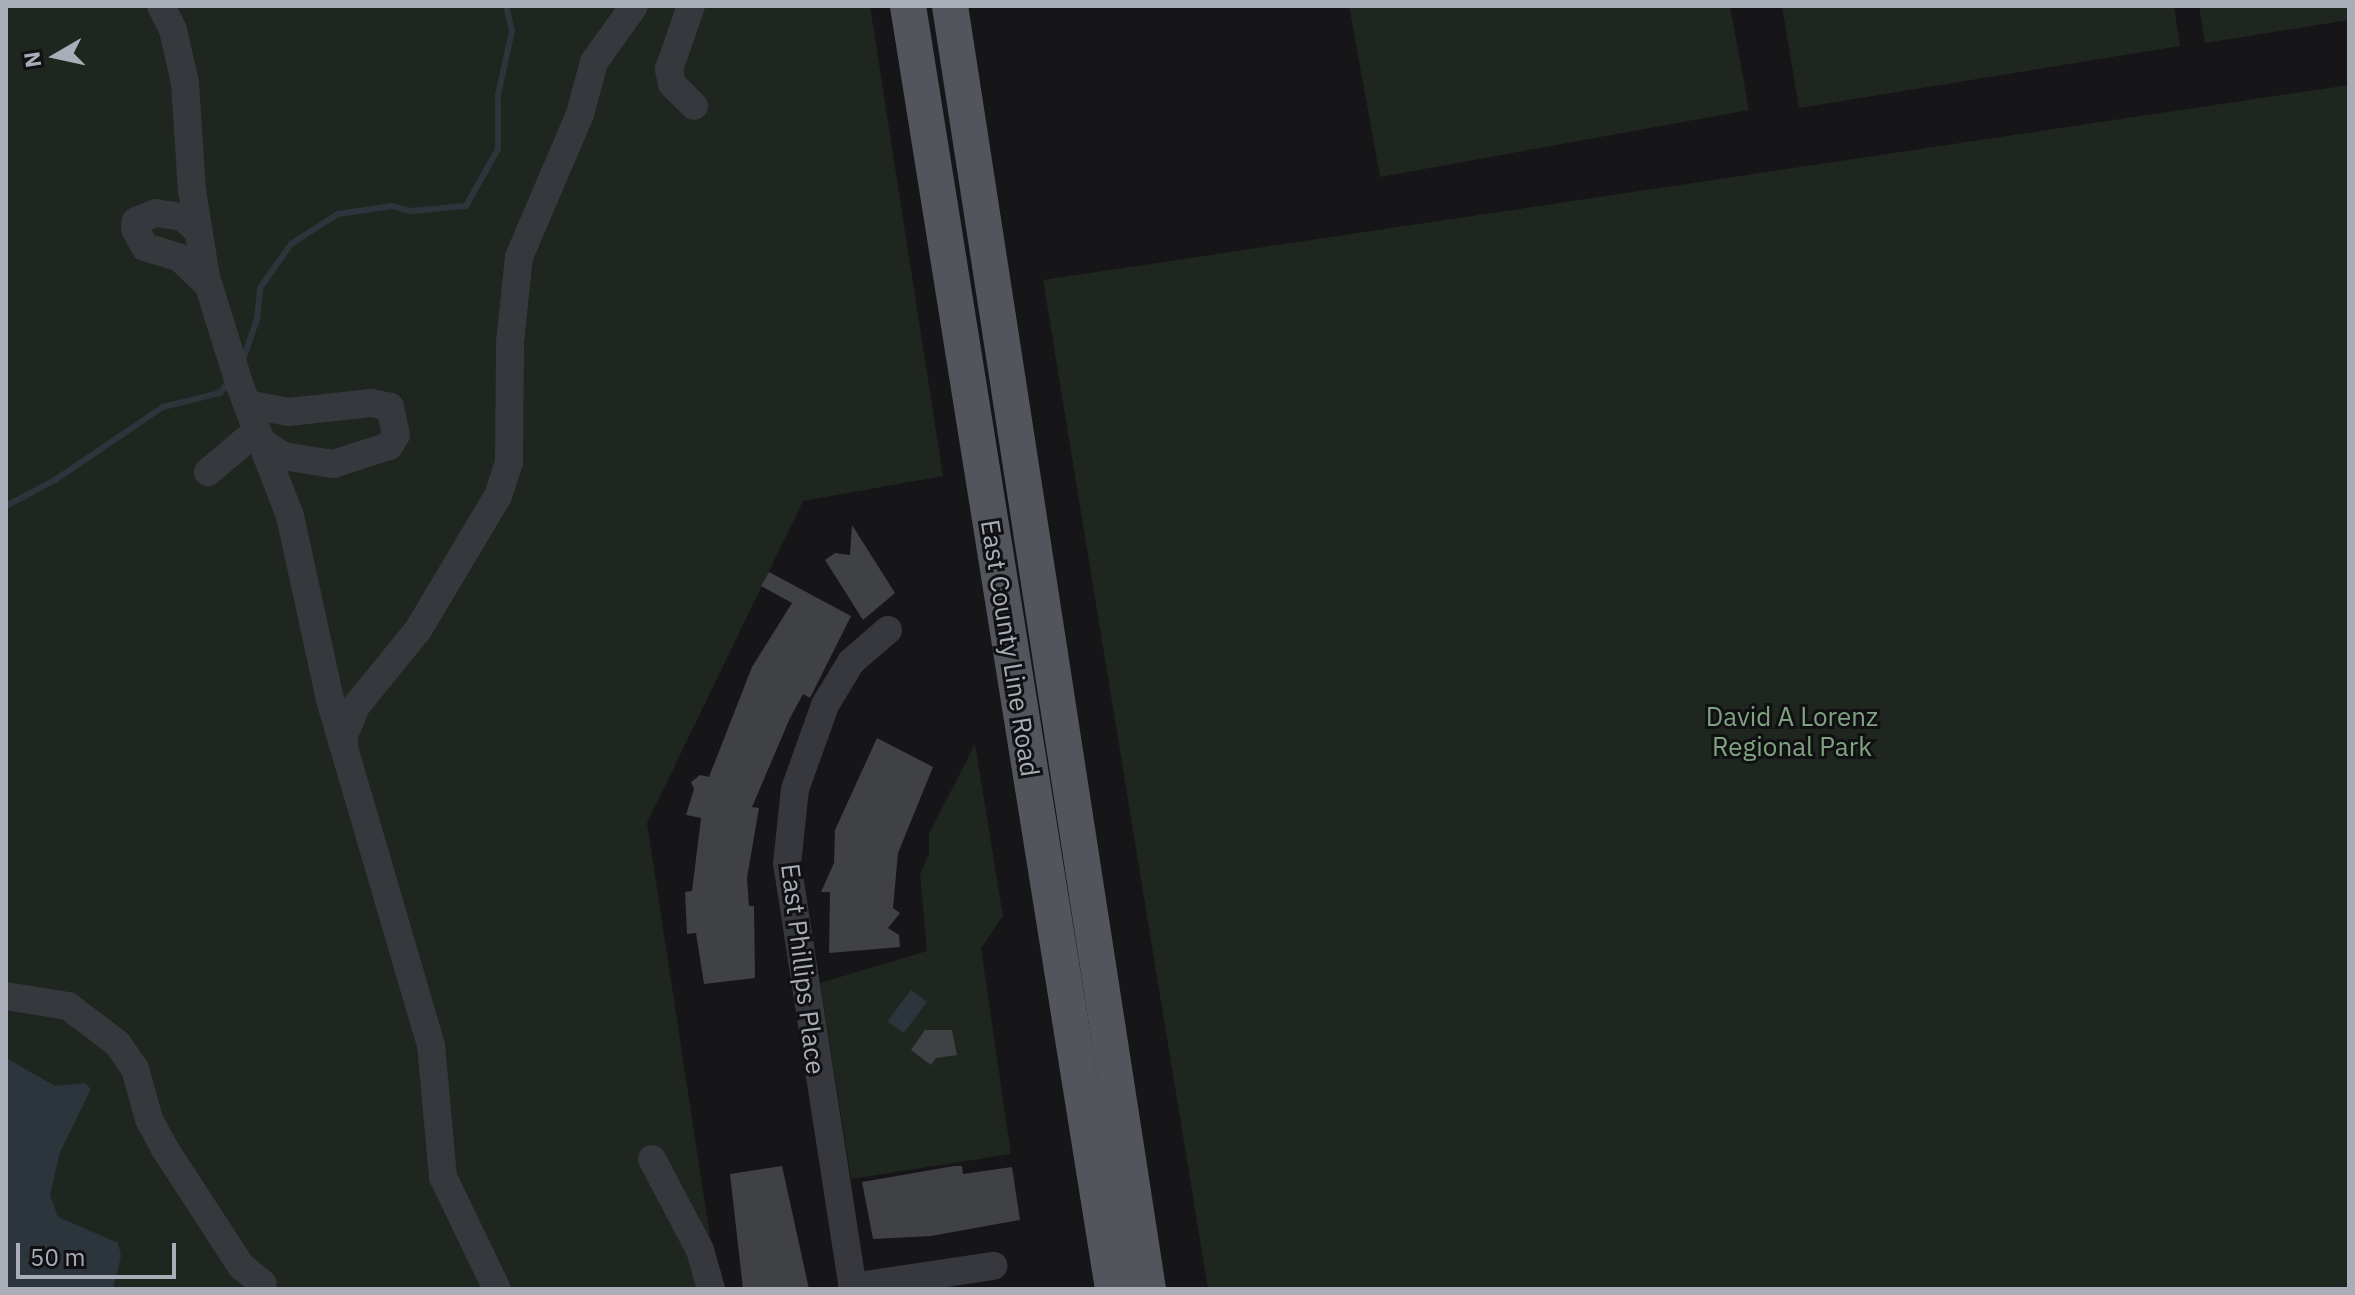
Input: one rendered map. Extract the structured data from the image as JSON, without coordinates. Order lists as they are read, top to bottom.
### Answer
{
  "streets": {
    "main road": ["East County Line Road"],
    "street": ["East Phillips Place"]
  },
  "parks": ["David A Lorenz Regional Park"],
  "scale_bar": "50 m",
  "north": "left"
}
